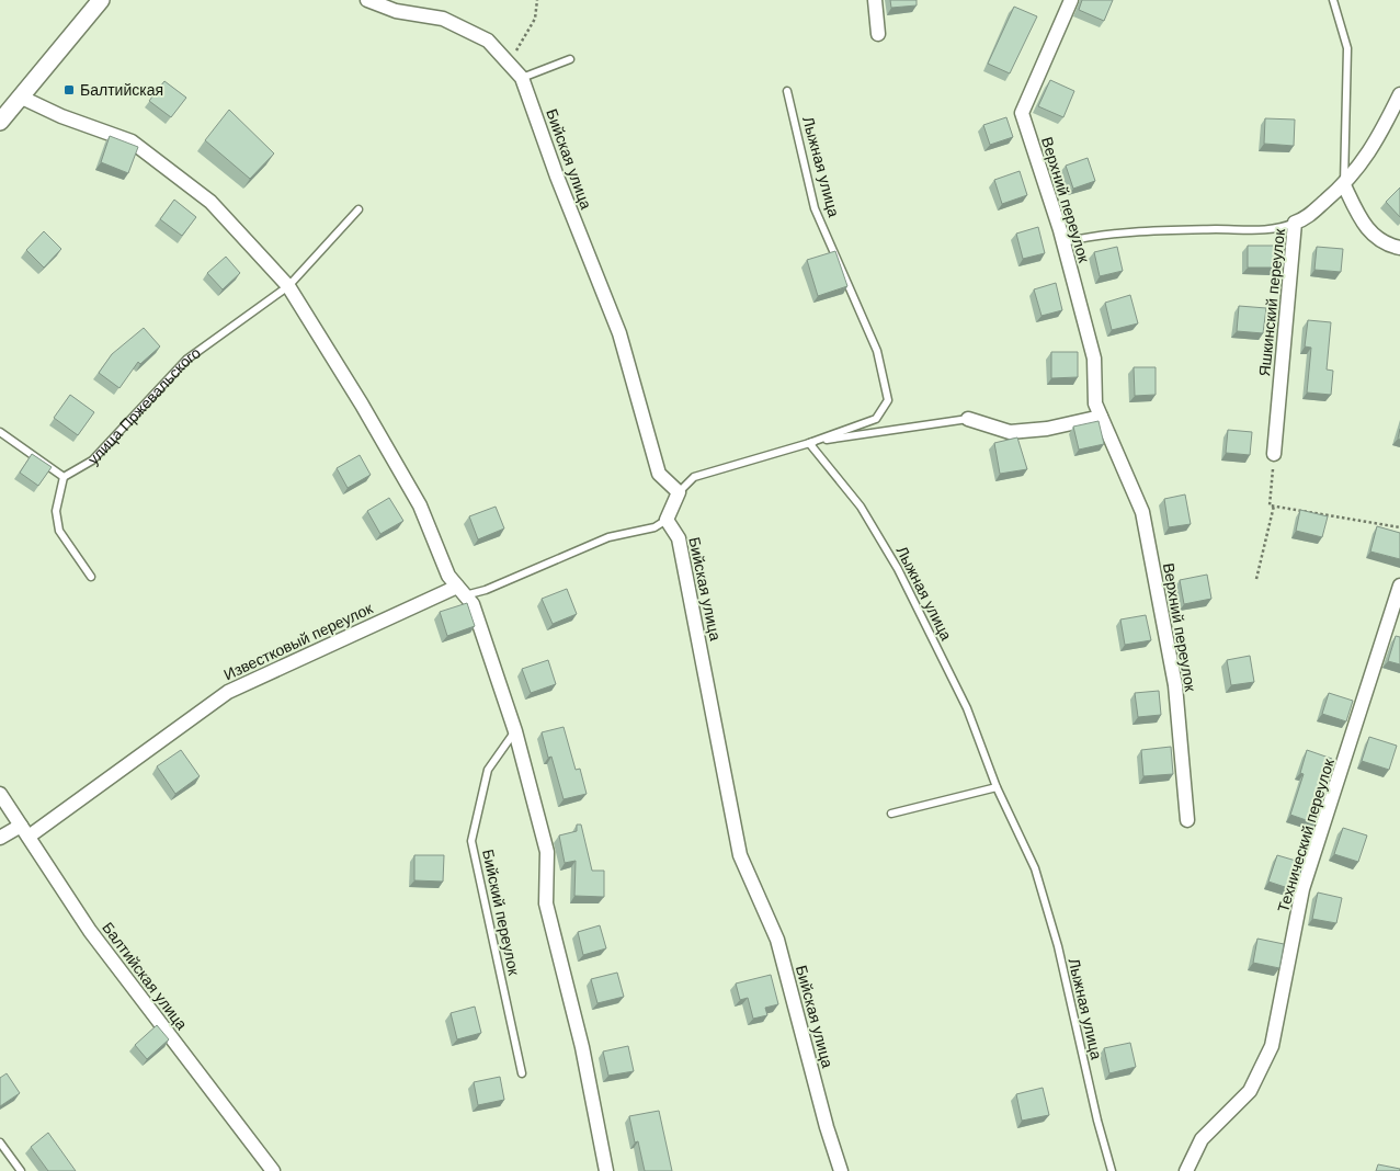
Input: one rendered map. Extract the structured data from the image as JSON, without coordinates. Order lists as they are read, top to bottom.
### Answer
{
  "streets": {
    "street": [
      "Бийская улица",
      "Верхний переулок",
      "Яшкинский переулок",
      "Известковый переулок",
      "Технический переулок",
      "Балтийская улица"
    ],
    "lane": ["Лыжная улица", "улица Пржевальского", "Бийский переулок"]
  },
  "crossings": [
    ["Бийская улица", "Известковый переулок"],
    ["Известковый переулок", "Балтийская улица"]
  ],
  "places": {
    "transit": ["Балтийская"]
  }
}
